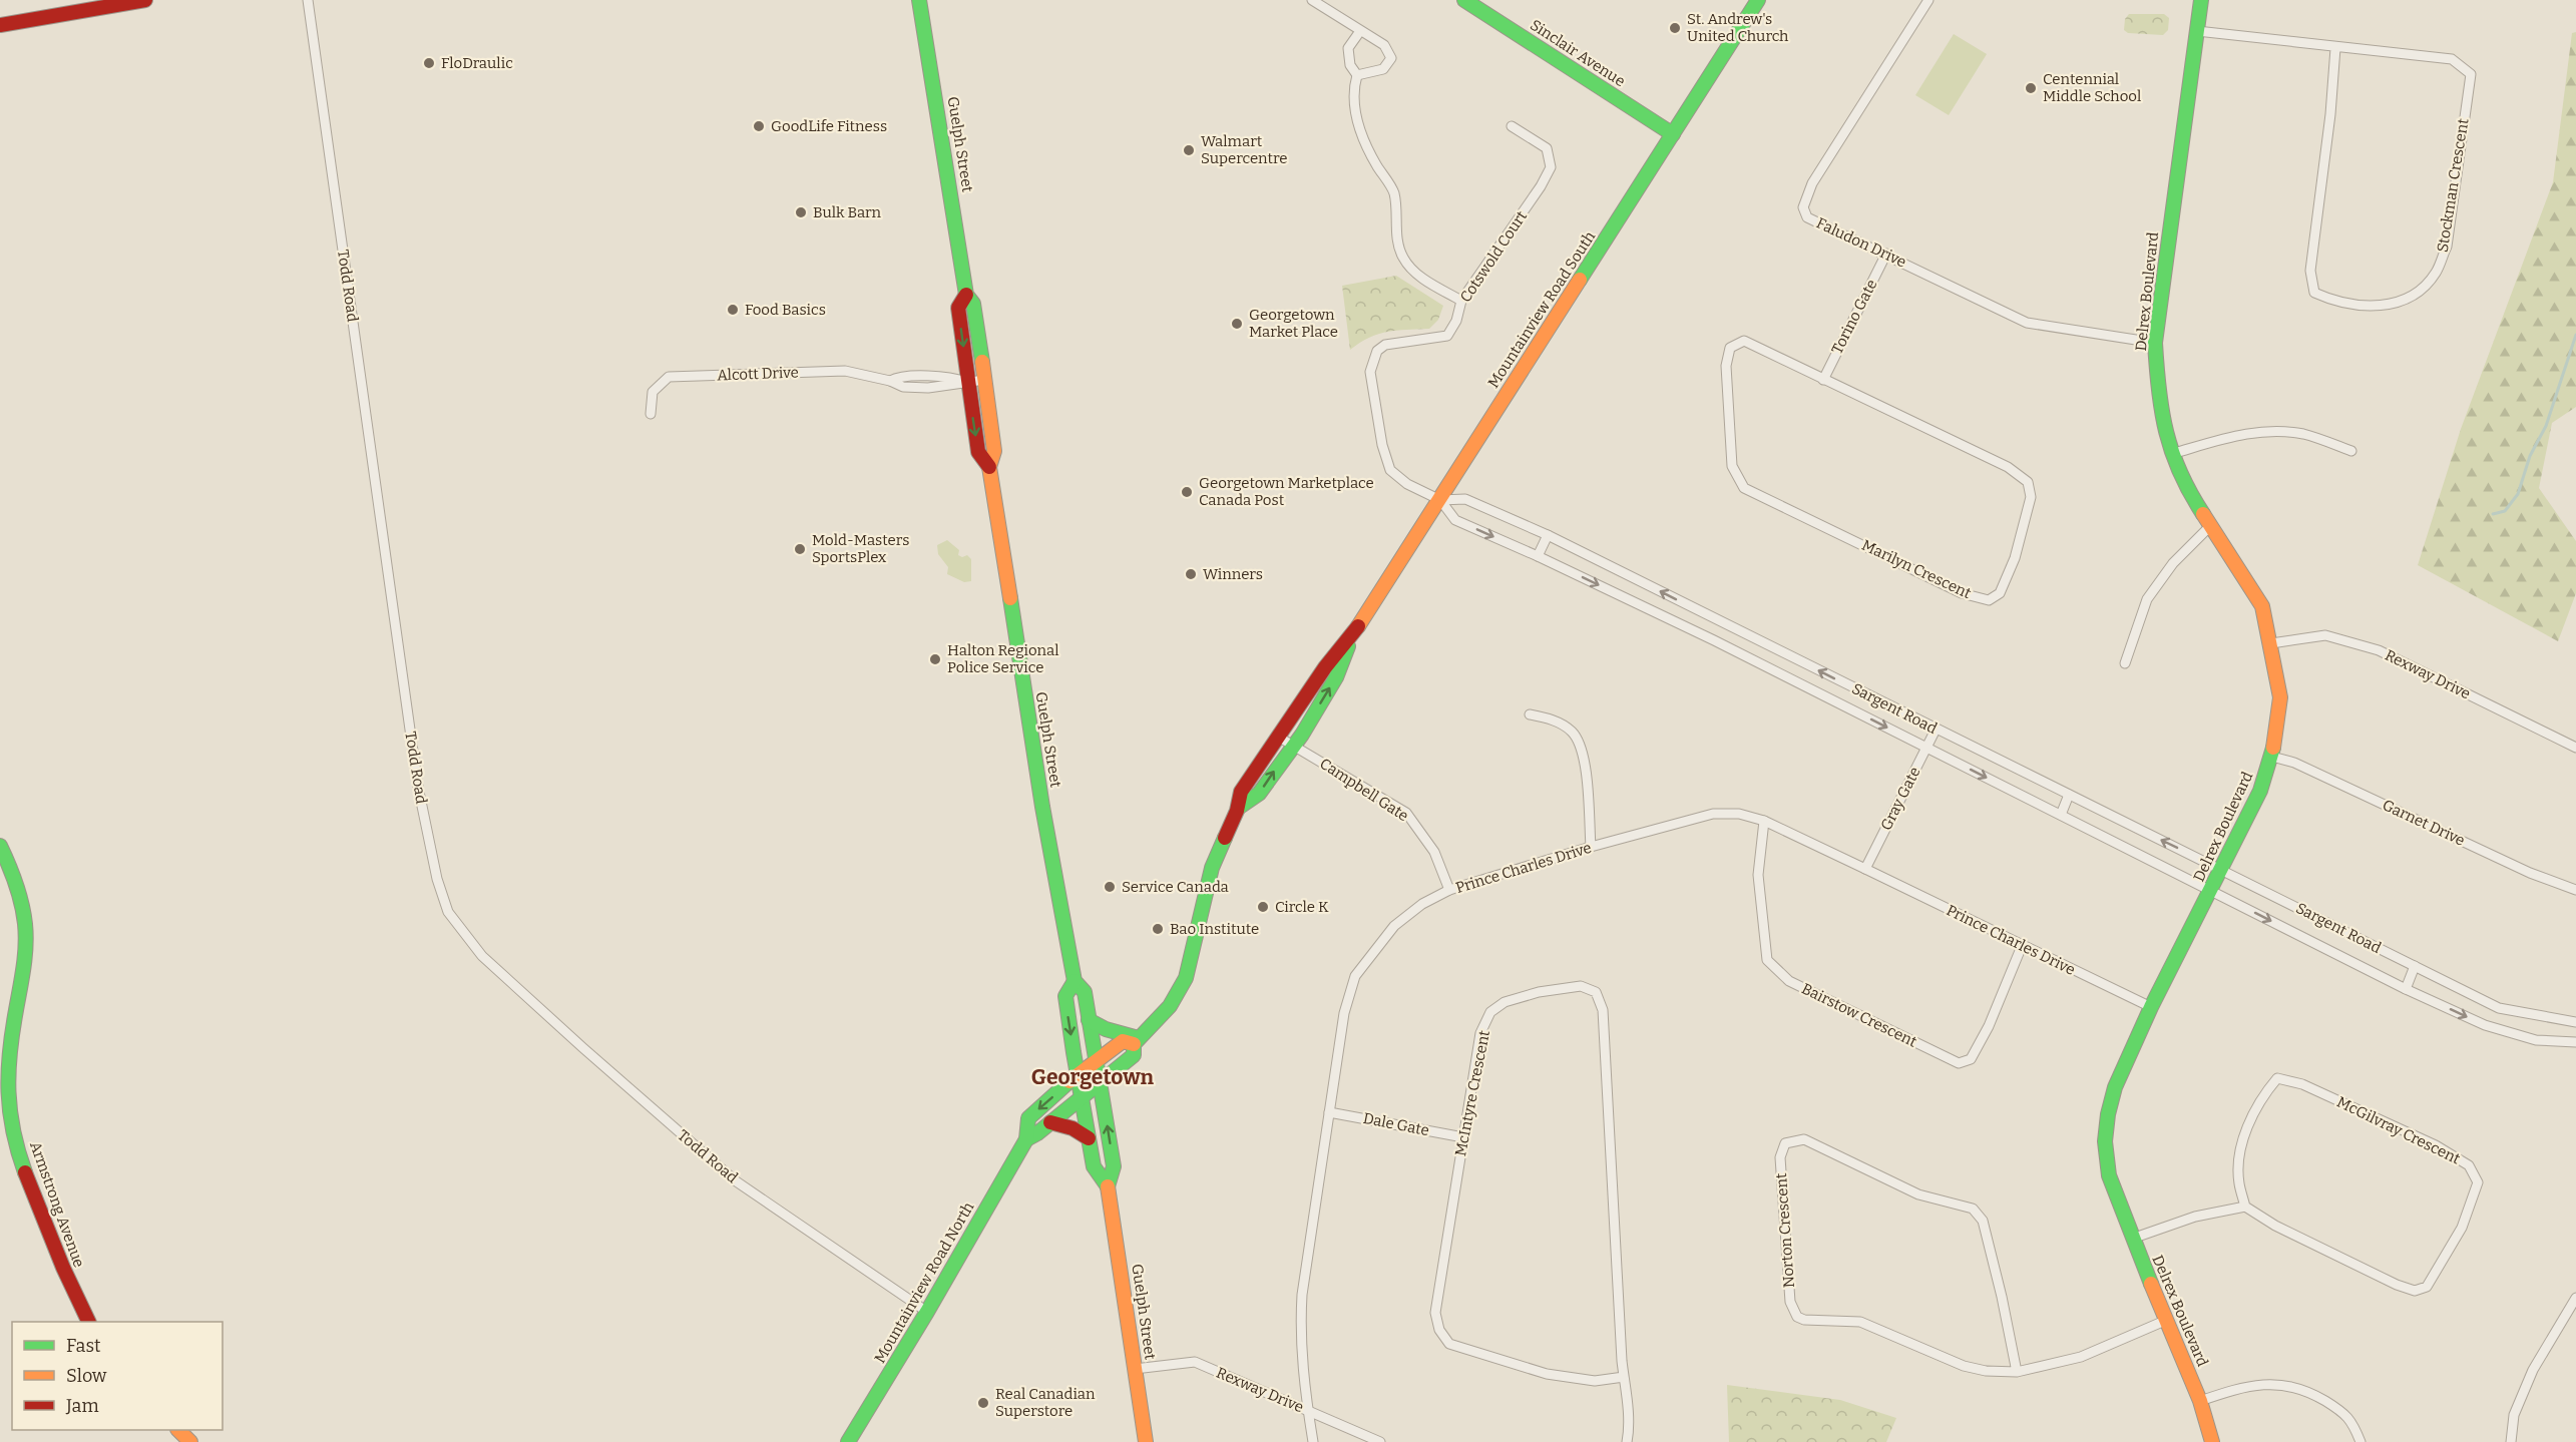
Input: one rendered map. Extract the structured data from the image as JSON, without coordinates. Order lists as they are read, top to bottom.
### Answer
{
  "streets": {
    "main road": [
      "Sinclair Avenue",
      "Guelph Street",
      "Delrex Boulevard",
      "Mountainview Road South",
      "Armstrong Avenue",
      "Mountainview Road North"
    ],
    "street": [
      "Stockman Crescent",
      "Faludon Drive",
      "Cotswold Court",
      "Todd Road",
      "Torino Gate",
      "Alcott Drive",
      "Marilyn Crescent",
      "Rexway Drive",
      "Sargent Road",
      "Campbell Gate",
      "Gray Gate",
      "Garnet Drive",
      "Prince Charles Drive",
      "Bairstow Crescent",
      "McIntyre Crescent",
      "Dale Gate",
      "McGilvray Crescent",
      "Norton Crescent"
    ]
  },
  "crossings": [
    ["Sinclair Avenue", "Mountainview Road South"],
    ["Guelph Street", "Mountainview Road South"],
    ["Guelph Street", "Alcott Drive"],
    ["Guelph Street", "Rexway Drive"],
    ["Guelph Street", "Mountainview Road North"],
    ["Stockman Crescent", "Delrex Boulevard"],
    ["Faludon Drive", "Delrex Boulevard"],
    ["Faludon Drive", "Torino Gate"],
    ["Cotswold Court", "Mountainview Road South"],
    ["Cotswold Court", "Sargent Road"],
    ["Todd Road", "Mountainview Road North"],
    ["Delrex Boulevard", "Rexway Drive"],
    ["Delrex Boulevard", "Sargent Road"],
    ["Delrex Boulevard", "Garnet Drive"],
    ["Delrex Boulevard", "Prince Charles Drive"],
    ["Delrex Boulevard", "Norton Crescent"],
    ["Mountainview Road South", "Sargent Road"],
    ["Mountainview Road South", "Campbell Gate"],
    ["Mountainview Road South", "Mountainview Road North"],
    ["Torino Gate", "Marilyn Crescent"],
    ["Rexway Drive", "Prince Charles Drive"],
    ["Sargent Road", "Gray Gate"],
    ["Campbell Gate", "Prince Charles Drive"],
    ["Gray Gate", "Prince Charles Drive"],
    ["Prince Charles Drive", "Bairstow Crescent"],
    ["Prince Charles Drive", "Dale Gate"],
    ["McIntyre Crescent", "Dale Gate"]
  ],
  "districts": ["Georgetown"],
  "places": [
    "St. Andrew's United Church",
    "FloDraulic",
    "Centennial Middle School",
    "GoodLife Fitness",
    "Walmart Supercentre",
    "Bulk Barn",
    "Food Basics",
    "Georgetown Market Place",
    "Georgetown Marketplace Canada Post",
    "Mold-Masters SportsPlex",
    "Winners",
    "Halton Regional Police Service",
    "Service Canada",
    "Circle K",
    "Bao Institute",
    "Real Canadian Superstore"
  ],
  "legend": ["Fast", "Slow", "Jam"]
}
